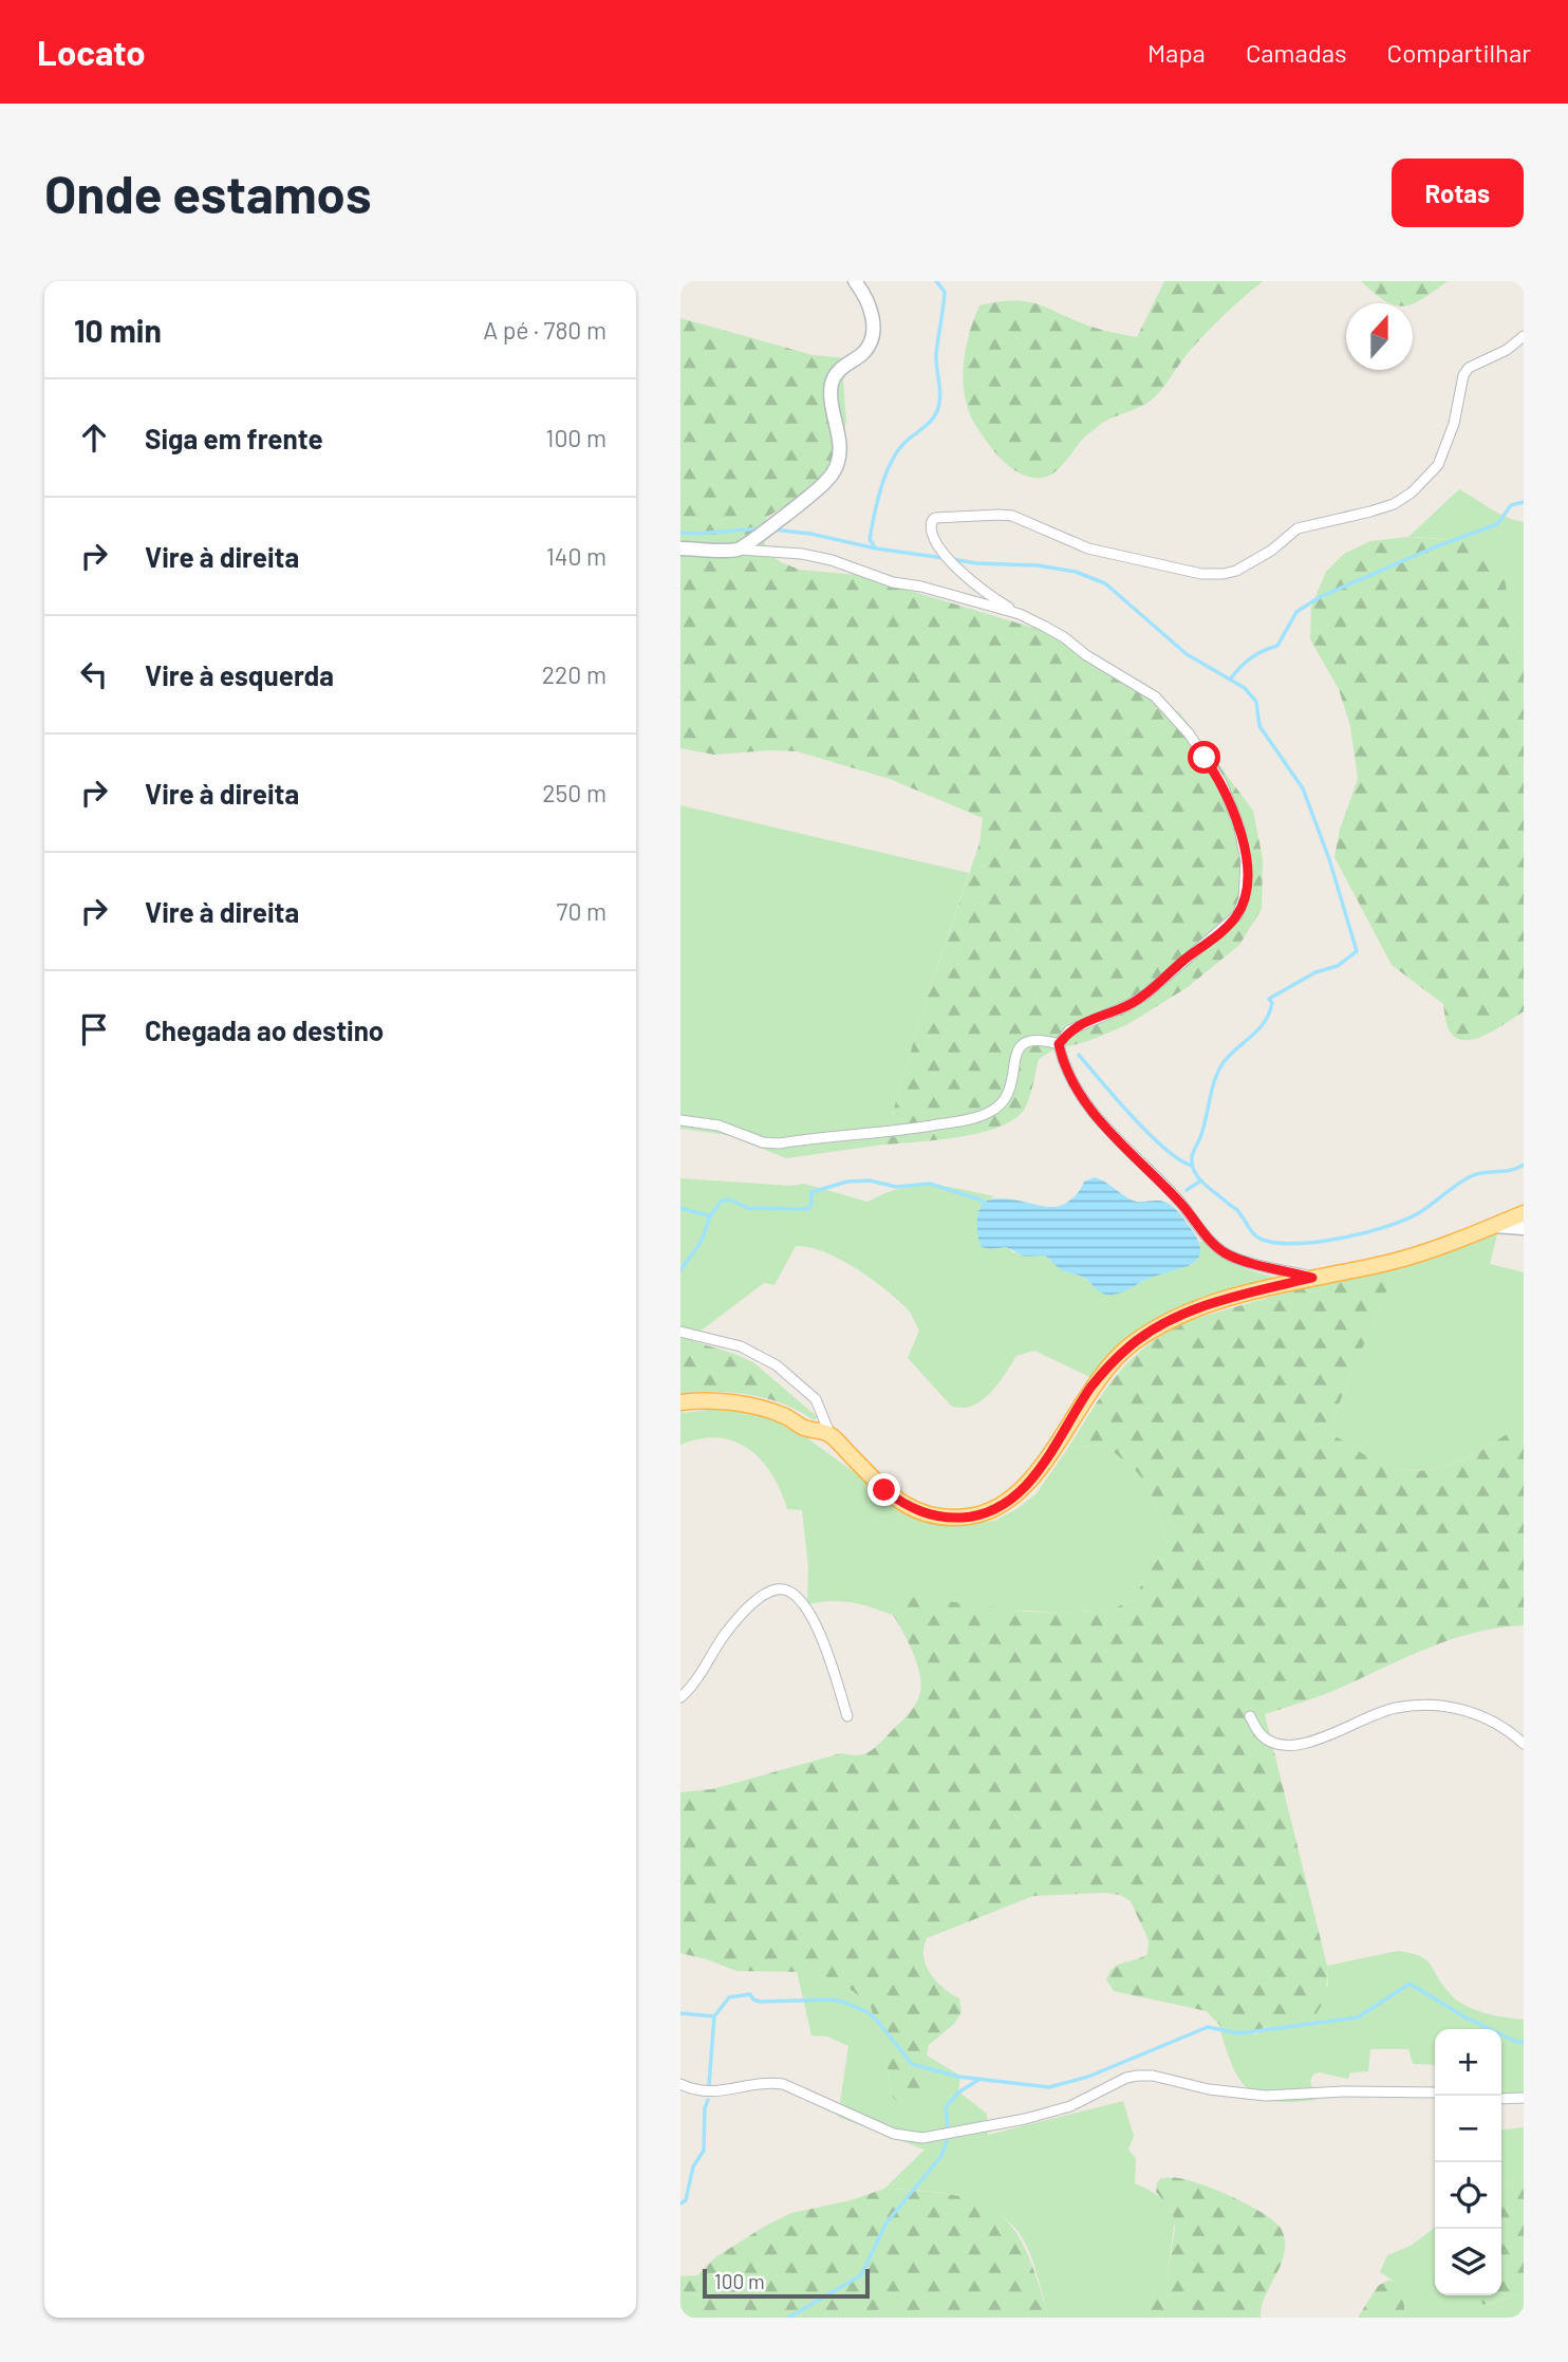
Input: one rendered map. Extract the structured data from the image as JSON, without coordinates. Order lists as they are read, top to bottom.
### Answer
{
  "scale_bar": "100 m",
  "north": "top",
  "page": {
    "header": "Locato",
    "nav": ["Mapa", "Camadas", "Compartilhar"],
    "buttons": "Rotas",
    "title": "Onde estamos",
    "heading": ["10 min", "A pé · 780 m"],
    "list": [
      ["Siga em frente", "100 m"],
      ["Vire à direita", "140 m"],
      ["Vire à esquerda", "220 m"],
      ["Vire à direita", "250 m"],
      ["Vire à direita", "70 m"],
      "Chegada ao destino"
    ],
    "map_buttons": ["+", "−"],
    "scale": "100 m"
  }
}
